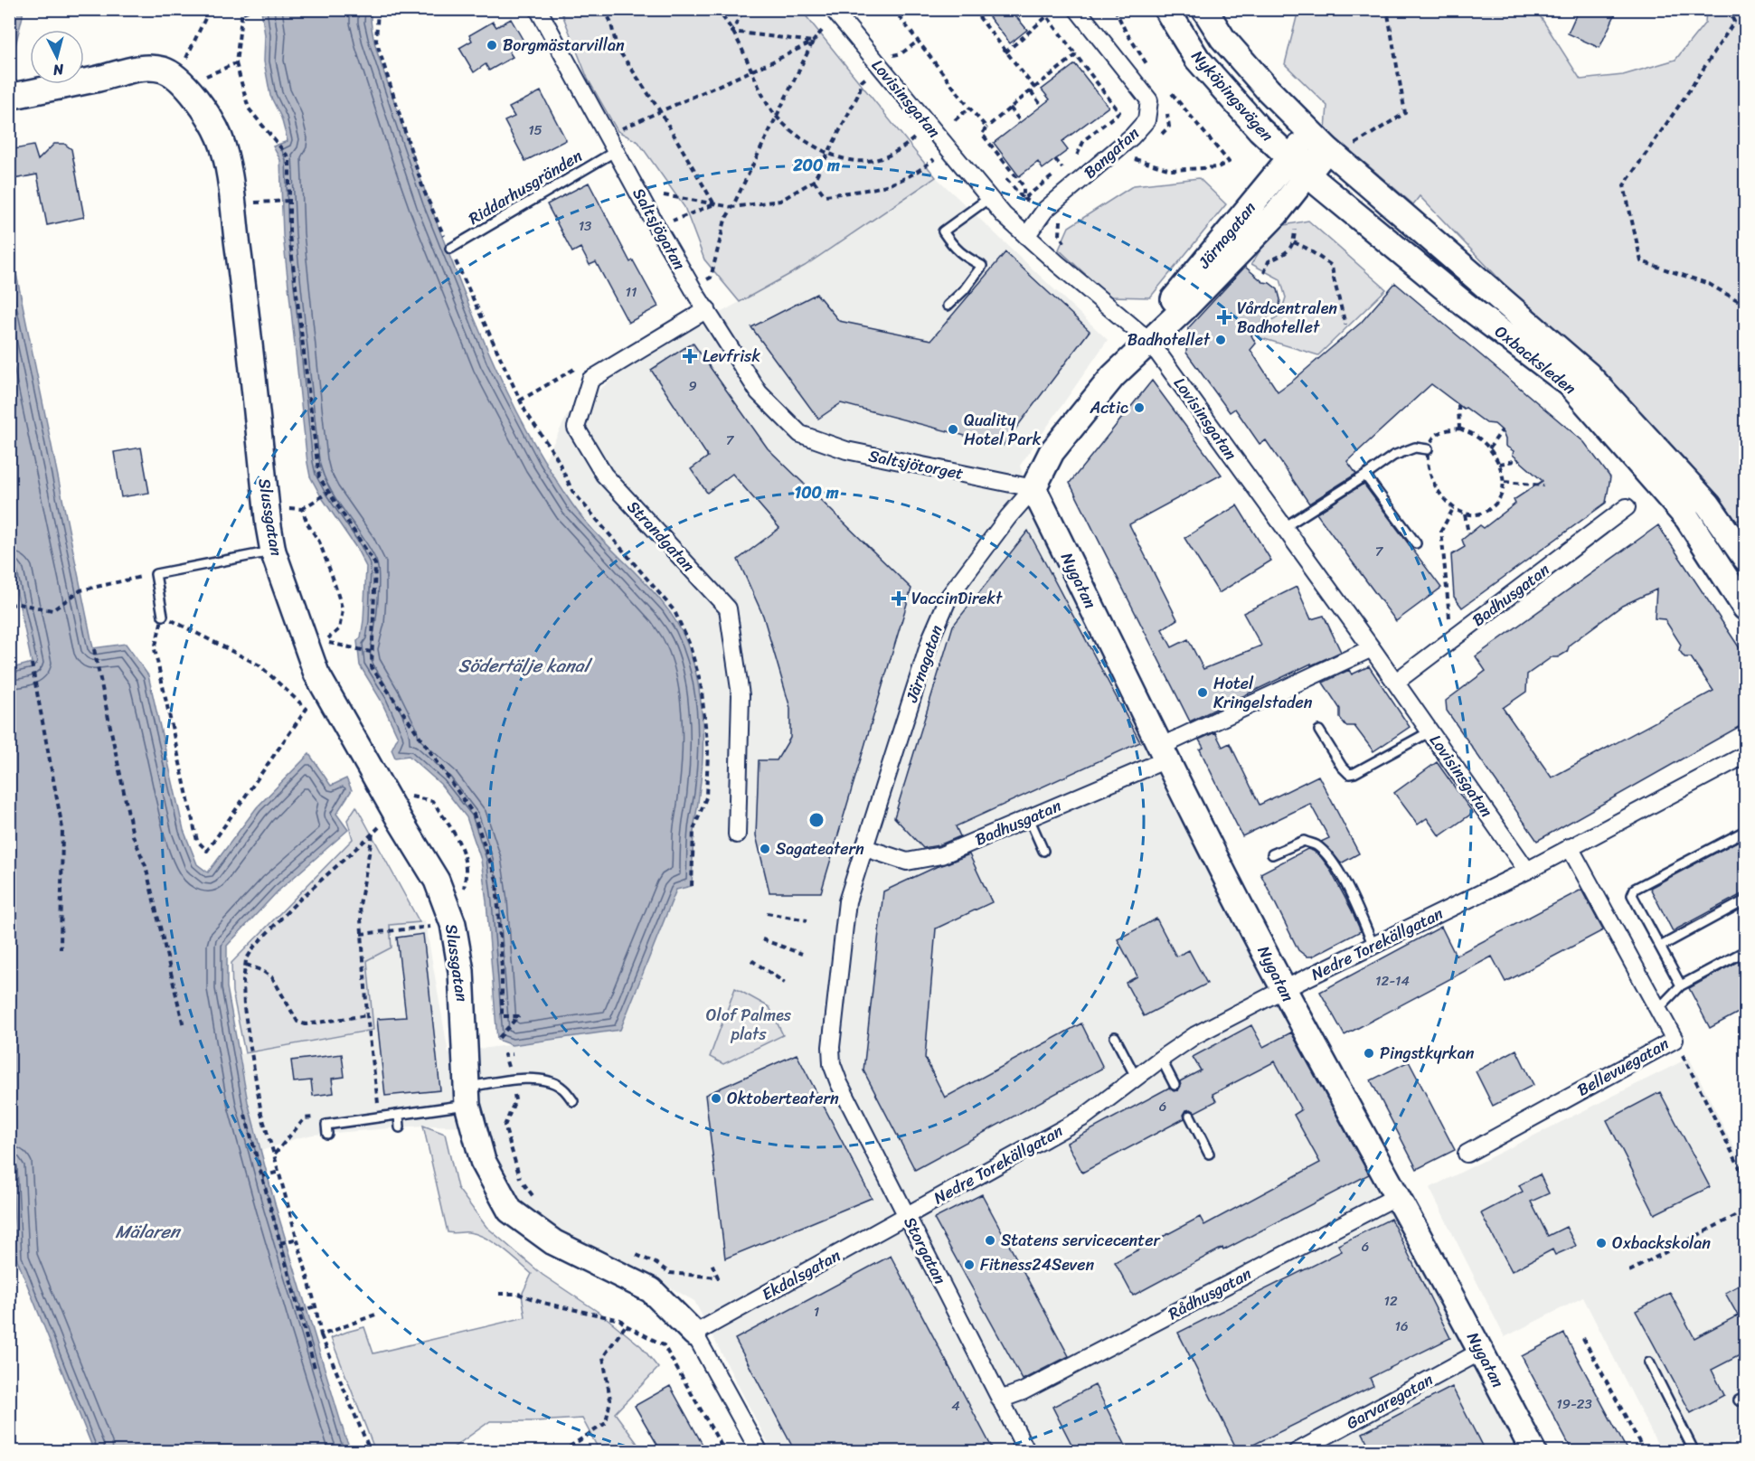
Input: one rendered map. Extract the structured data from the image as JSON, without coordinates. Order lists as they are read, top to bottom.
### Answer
{
  "streets": {
    "street": [
      "Nyköpingsvägen",
      "Lovisinsgatan",
      "Bangatan",
      "Saltsjögatan",
      "Järnagatan",
      "Oxbacksleden",
      "Saltsjötorget",
      "Slussgatan",
      "Strandgatan",
      "Nygatan",
      "Badhusgatan",
      "Nedre Torekällgatan",
      "Bellevuegatan",
      "Storgatan",
      "Ekdalsgatan",
      "Rådhusgatan",
      "Garvaregatan"
    ],
    "lane": ["Riddarhusgränden"]
  },
  "crossings": [
    ["Nyköpingsvägen", "Järnagatan"],
    ["Nyköpingsvägen", "Oxbacksleden"],
    ["Lovisinsgatan", "Bangatan"],
    ["Lovisinsgatan", "Järnagatan"],
    ["Lovisinsgatan", "Badhusgatan"],
    ["Lovisinsgatan", "Nedre Torekällgatan"],
    ["Riddarhusgränden", "Saltsjögatan"],
    ["Saltsjögatan", "Saltsjötorget"],
    ["Saltsjögatan", "Strandgatan"],
    ["Järnagatan", "Oxbacksleden"],
    ["Järnagatan", "Saltsjötorget"],
    ["Järnagatan", "Nygatan"],
    ["Järnagatan", "Badhusgatan"],
    ["Järnagatan", "Storgatan"],
    ["Saltsjötorget", "Nygatan"],
    ["Slussgatan", "Ekdalsgatan"],
    ["Nygatan", "Badhusgatan"],
    ["Nygatan", "Nedre Torekällgatan"],
    ["Nygatan", "Rådhusgatan"],
    ["Nygatan", "Garvaregatan"],
    ["Nedre Torekällgatan", "Bellevuegatan"],
    ["Nedre Torekällgatan", "Storgatan"],
    ["Nedre Torekällgatan", "Ekdalsgatan"],
    ["Storgatan", "Ekdalsgatan"],
    ["Storgatan", "Rådhusgatan"]
  ],
  "water": ["Södertälje kanal", "Mälaren"],
  "parks": ["Olof Palmes plats"],
  "places": {
    "other": [
      "Borgmästarvillan",
      "Badhotellet",
      "Actic",
      "Quality Hotel Park",
      "Hotel Kringelstaden",
      "Sagateatern",
      "Pingstkyrkan",
      "Oktoberteatern",
      "Statens servicecenter",
      "Oxbackskolan",
      "Fitness24Seven"
    ],
    "health": ["Vårdcentralen Badhotellet", "Levfrisk", "VaccinDirekt"]
  },
  "house_numbers": [
    "15",
    "13",
    "11",
    "9",
    "7",
    "7",
    "12-14",
    "6",
    "6",
    "12",
    "1",
    "16",
    "19-23",
    "4"
  ],
  "north": "bottom",
  "rings": ["200 m", "100 m"]
}
